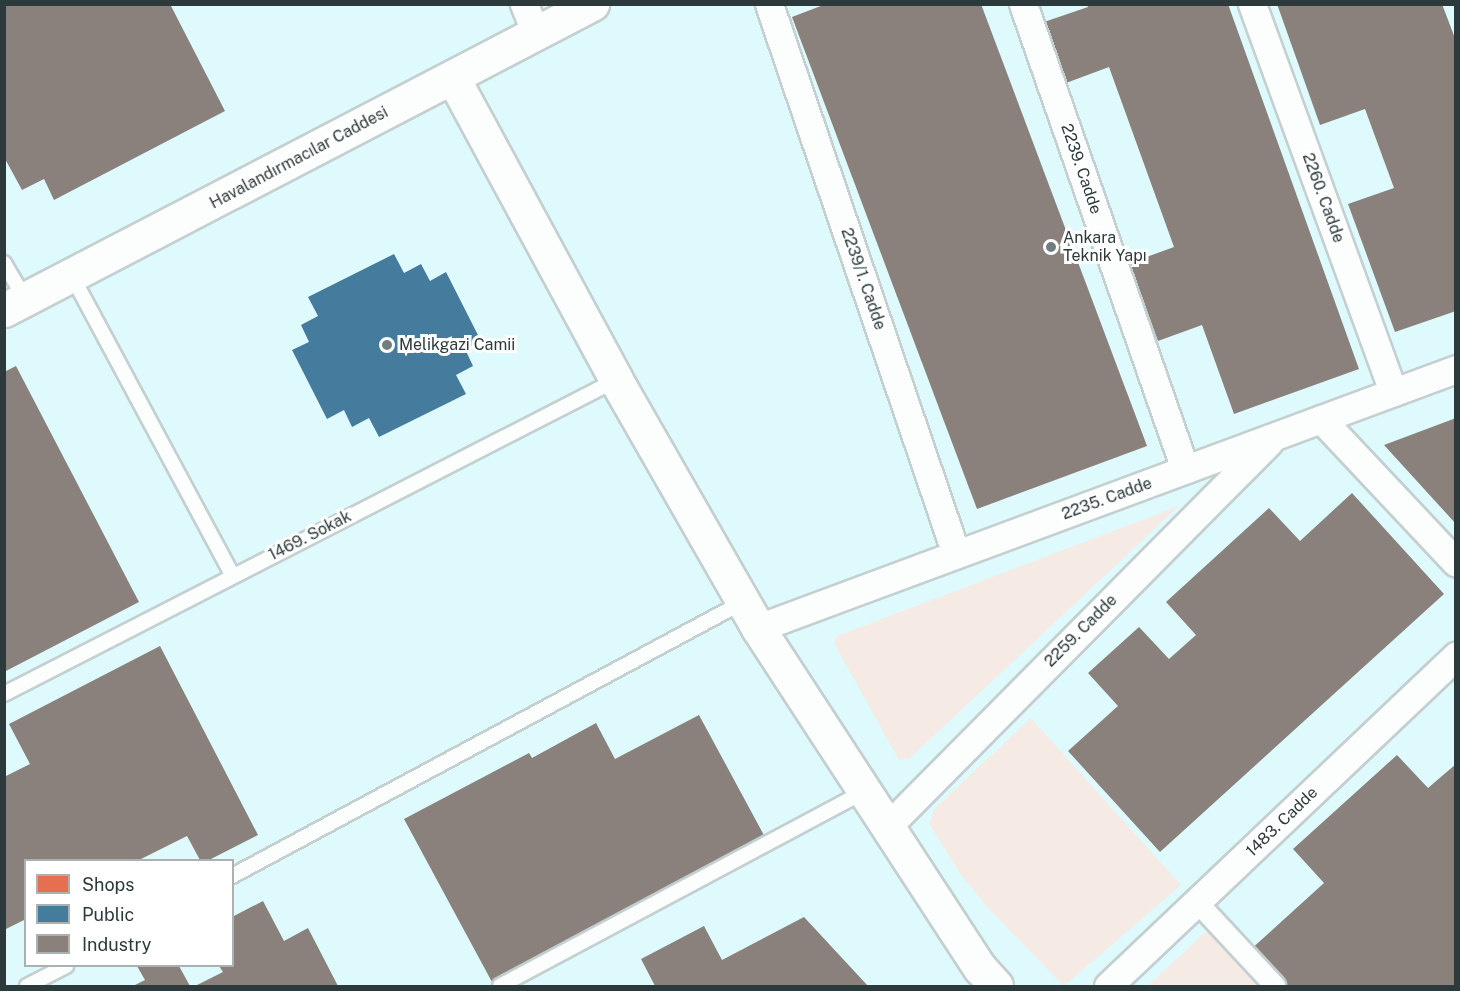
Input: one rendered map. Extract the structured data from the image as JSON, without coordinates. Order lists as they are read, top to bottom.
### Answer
{
  "streets": {
    "street": [
      "Havalandırmacılar Caddesi",
      "2239. Cadde",
      "2260. Cadde",
      "2239/1. Cadde",
      "2235. Cadde",
      "2259. Cadde",
      "1483. Cadde"
    ],
    "lane": ["1469. Sokak"]
  },
  "crossings": [
    ["2239. Cadde", "2235. Cadde"],
    ["2260. Cadde", "2235. Cadde"],
    ["2239/1. Cadde", "2235. Cadde"],
    ["2235. Cadde", "2259. Cadde"]
  ],
  "places": ["Ankara Teknik Yapı", "Melikgazi Camii"],
  "legend": ["Shops", "Public", "Industry"]
}
